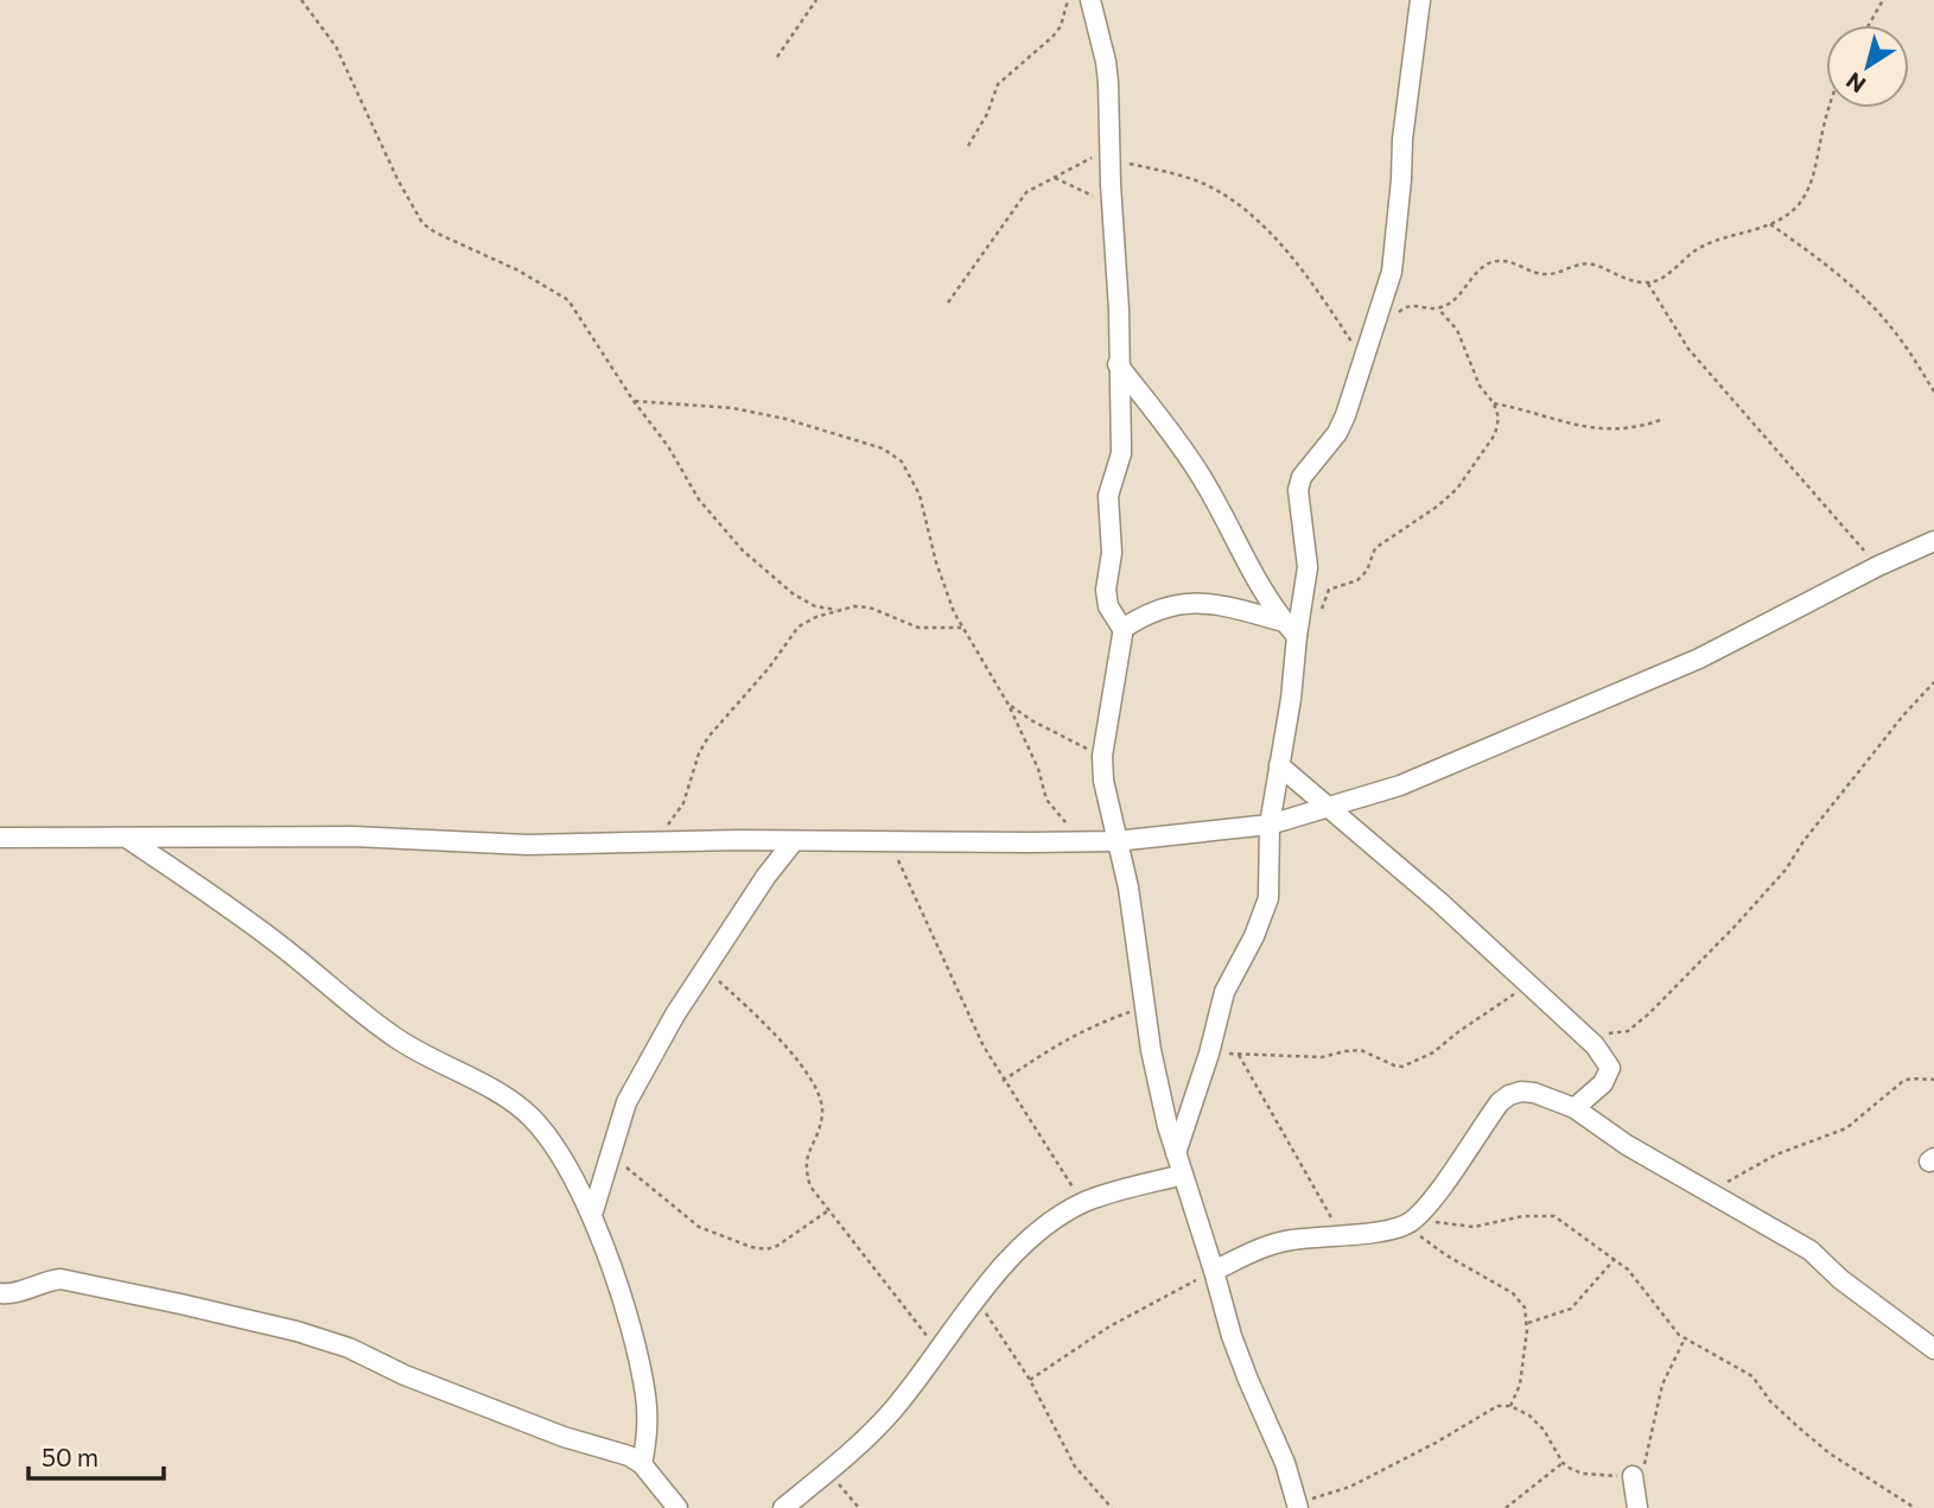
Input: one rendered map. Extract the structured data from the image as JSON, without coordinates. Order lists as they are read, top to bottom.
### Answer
{
  "scale_bar": "50 m",
  "north": "bottom left"
}
